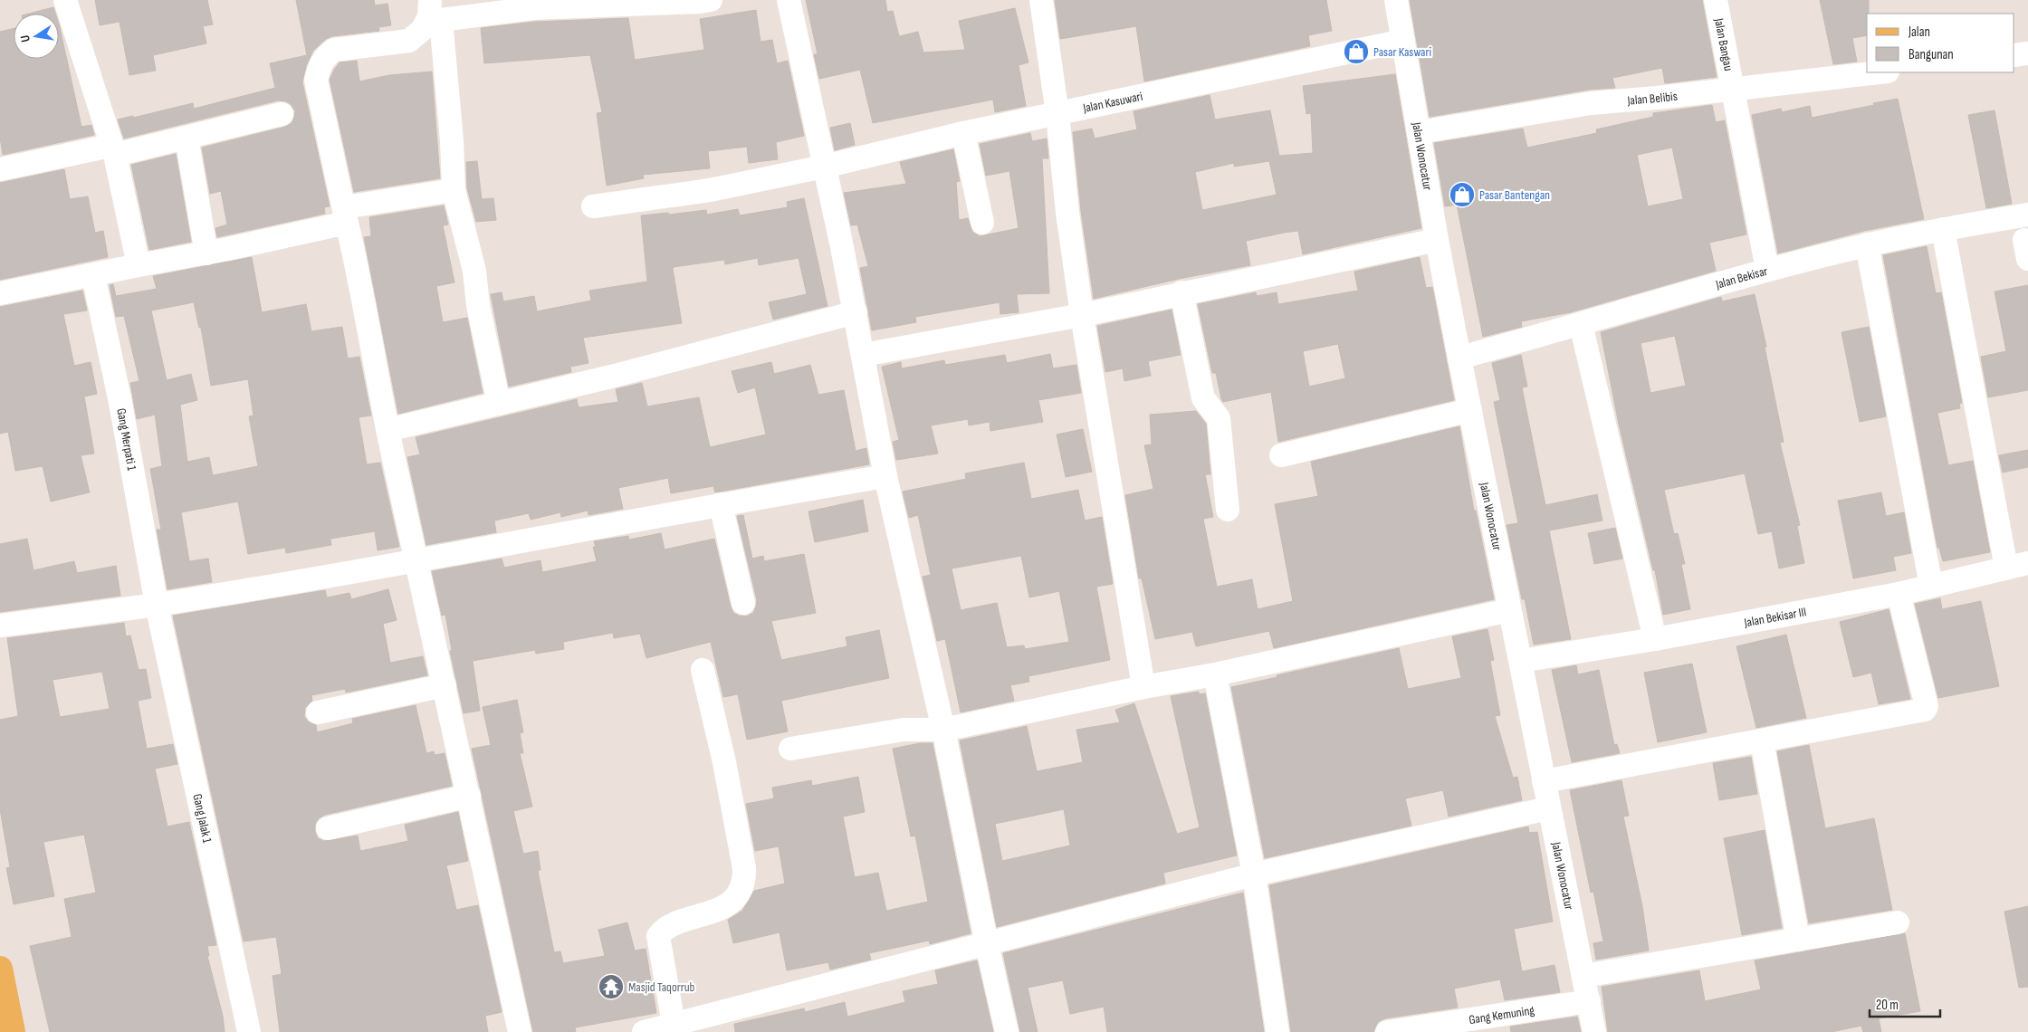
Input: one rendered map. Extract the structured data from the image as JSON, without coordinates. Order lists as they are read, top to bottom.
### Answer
{
  "streets": {
    "street": [
      "Jalan Bangau",
      "Jalan Belibis",
      "Jalan Kasuwari",
      "Jalan Wonocatur",
      "Jalan Bekisar",
      "Gang Merpati 1",
      "Jalan Bekisar III",
      "Gang Jalak 1",
      "Gang Kemuning"
    ]
  },
  "crossings": [
    ["Jalan Bangau", "Jalan Belibis"],
    ["Jalan Bangau", "Jalan Bekisar"],
    ["Jalan Belibis", "Jalan Wonocatur"],
    ["Jalan Kasuwari", "Jalan Wonocatur"],
    ["Jalan Wonocatur", "Jalan Bekisar"],
    ["Jalan Wonocatur", "Jalan Bekisar III"],
    ["Jalan Wonocatur", "Gang Kemuning"],
    ["Gang Merpati 1", "Gang Jalak 1"]
  ],
  "places": {
    "shop": ["Pasar Kaswari", "Pasar Bantengan"],
    "temple": ["Masjid Taqorrub"]
  },
  "legend": ["Jalan", "Bangunan"],
  "scale_bar": "20 m",
  "north": "left"
}
